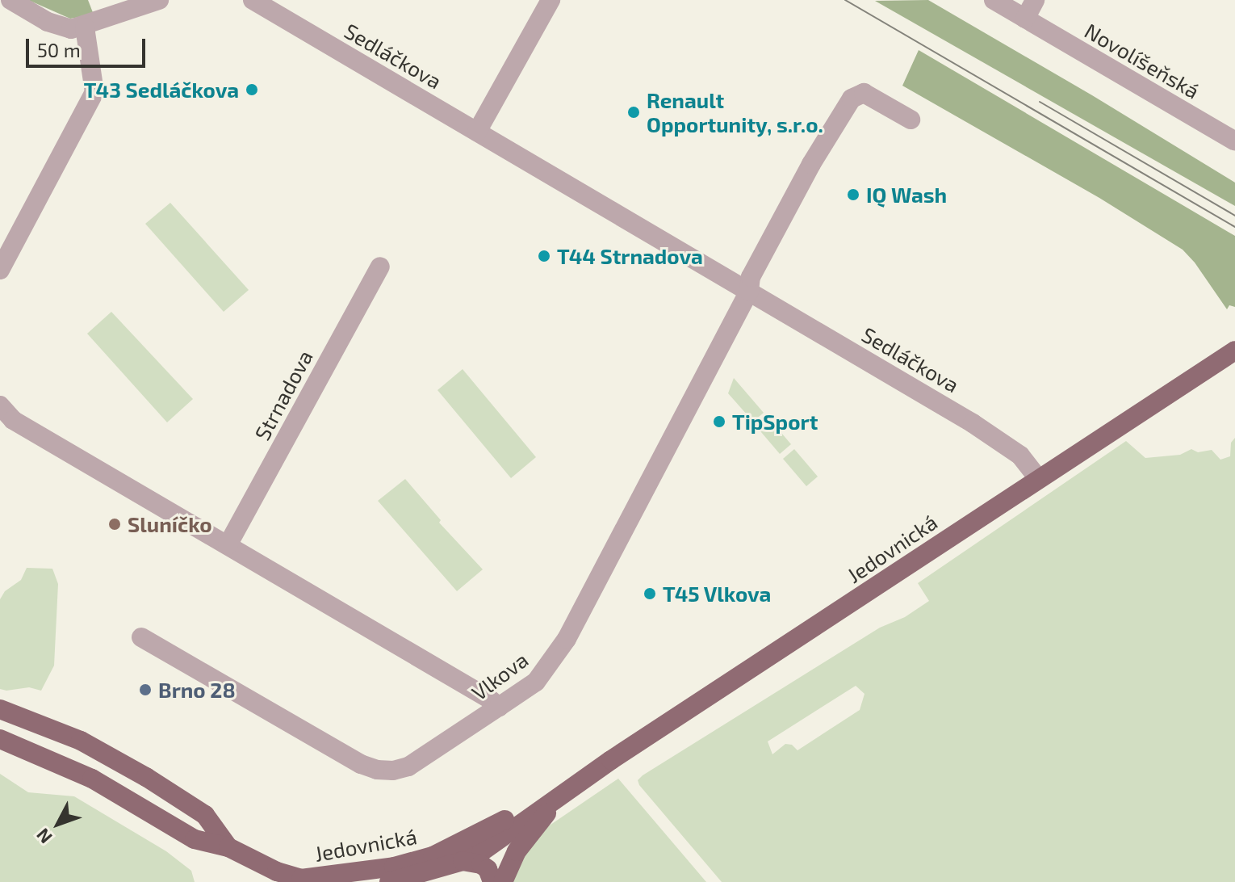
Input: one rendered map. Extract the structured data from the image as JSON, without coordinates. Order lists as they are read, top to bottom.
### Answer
{
  "streets": {
    "main road": ["Jedovnická"],
    "street": [
      "Sedláčkova",
      "Novolíšeňská",
      "Strnadova",
      "Vlkova"
    ]
  },
  "crossings": [
    ["Sedláčkova", "Jedovnická"],
    ["Sedláčkova", "Vlkova"]
  ],
  "places": [
    "T43 Sedláčkova",
    "Renault Opportunity, s.r.o.",
    "IQ Wash",
    "T44 Strnadova",
    "TipSport",
    "Sluníčko",
    "T45 Vlkova",
    "Brno 28"
  ],
  "scale_bar": "50 m",
  "north": "bottom left"
}
